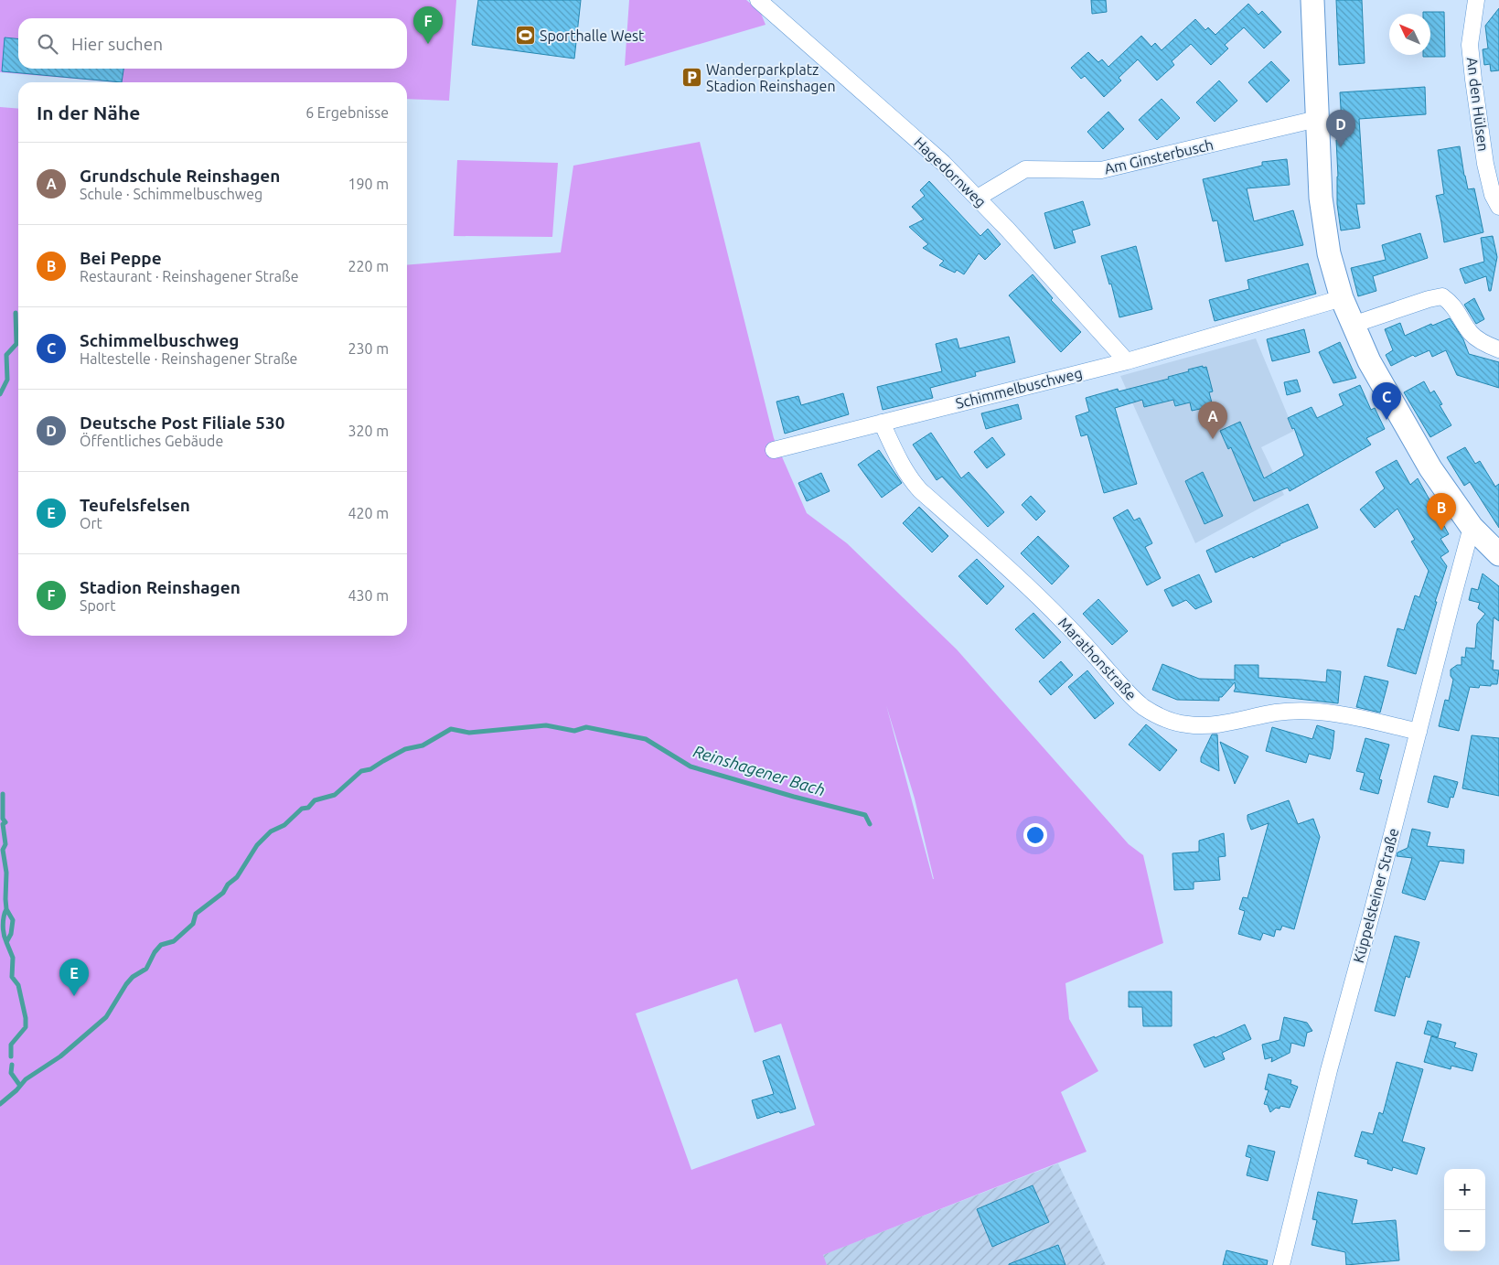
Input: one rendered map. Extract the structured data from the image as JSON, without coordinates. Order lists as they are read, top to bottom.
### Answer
{
  "streets": {
    "street": [
      "An den Hülsen",
      "Am Ginsterbusch",
      "Hagedornweg",
      "Schimmelbuschweg",
      "Marathonstraße",
      "Küppelsteiner Straße"
    ]
  },
  "crossings": [
    ["Am Ginsterbusch", "Hagedornweg"],
    ["Hagedornweg", "Schimmelbuschweg"],
    ["Schimmelbuschweg", "Marathonstraße"],
    ["Marathonstraße", "Küppelsteiner Straße"]
  ],
  "water": ["Reinshagener Bach"],
  "places": {
    "sports": ["Sporthalle West"],
    "parking": ["Wanderparkplatz Stadion Reinshagen"]
  },
  "north": "top left",
  "page": {
    "pins": [
      "F",
      "D",
      "C",
      "A",
      "B",
      "E"
    ],
    "search": "Hier suchen",
    "heading": ["In der Nähe", "6 Ergebnisse"],
    "list": [
      {
        "mark": "A",
        "name": "Grundschule Reinshagen",
        "note": "Schule · Schimmelbuschweg",
        "value": "190 m"
      },
      {
        "mark": "B",
        "name": "Bei Peppe",
        "note": "Restaurant · Reinshagener Straße",
        "value": "220 m"
      },
      {
        "mark": "C",
        "name": "Schimmelbuschweg",
        "note": "Haltestelle · Reinshagener Straße",
        "value": "230 m"
      },
      {
        "mark": "D",
        "name": "Deutsche Post Filiale 530",
        "note": "Öffentliches Gebäude",
        "value": "320 m"
      },
      {
        "mark": "E",
        "name": "Teufelsfelsen",
        "note": "Ort",
        "value": "420 m"
      },
      {
        "mark": "F",
        "name": "Stadion Reinshagen",
        "note": "Sport",
        "value": "430 m"
      }
    ],
    "map_buttons": ["+", "−"]
  }
}
